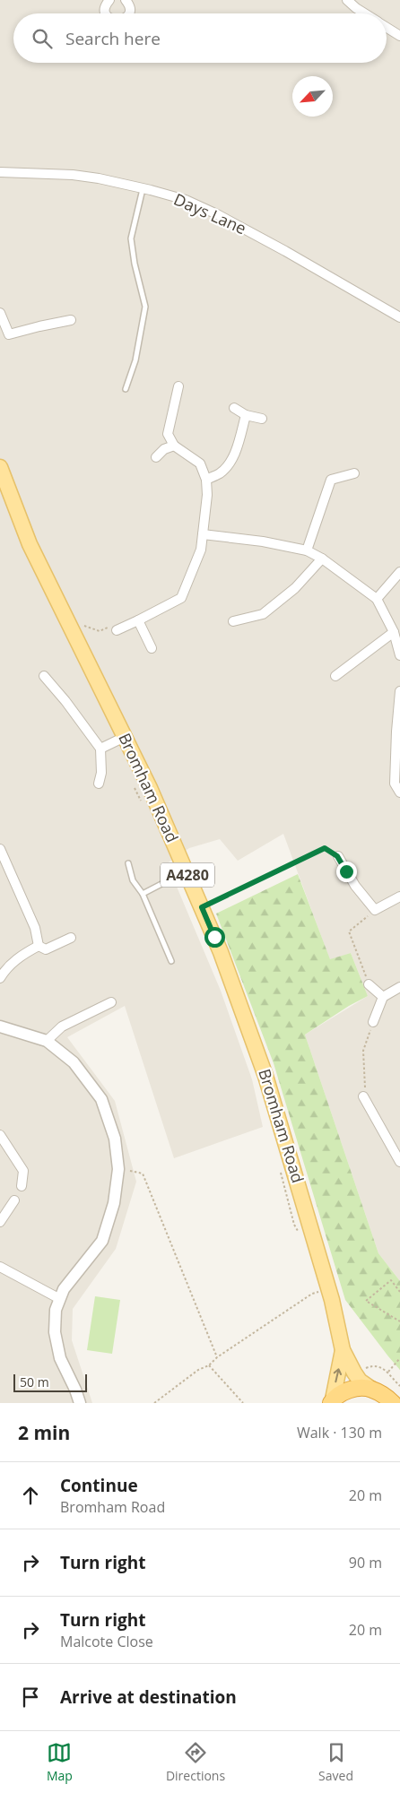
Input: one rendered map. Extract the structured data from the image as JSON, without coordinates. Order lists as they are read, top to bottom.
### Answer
{
  "streets": {
    "main road": ["Bromham Road", "A4280"],
    "street": ["Days Lane"]
  },
  "scale_bar": "50 m",
  "north": "bottom left",
  "page": {
    "search": "Search here",
    "scale": "50 m",
    "heading": ["2 min", "Walk · 130 m"],
    "list": [
      ["Continue", "Bromham Road", "20 m"],
      ["Turn right", "90 m"],
      ["Turn right", "Malcote Close", "20 m"],
      "Arrive at destination"
    ],
    "nav": ["Map", "Directions", "Saved"]
  }
}
